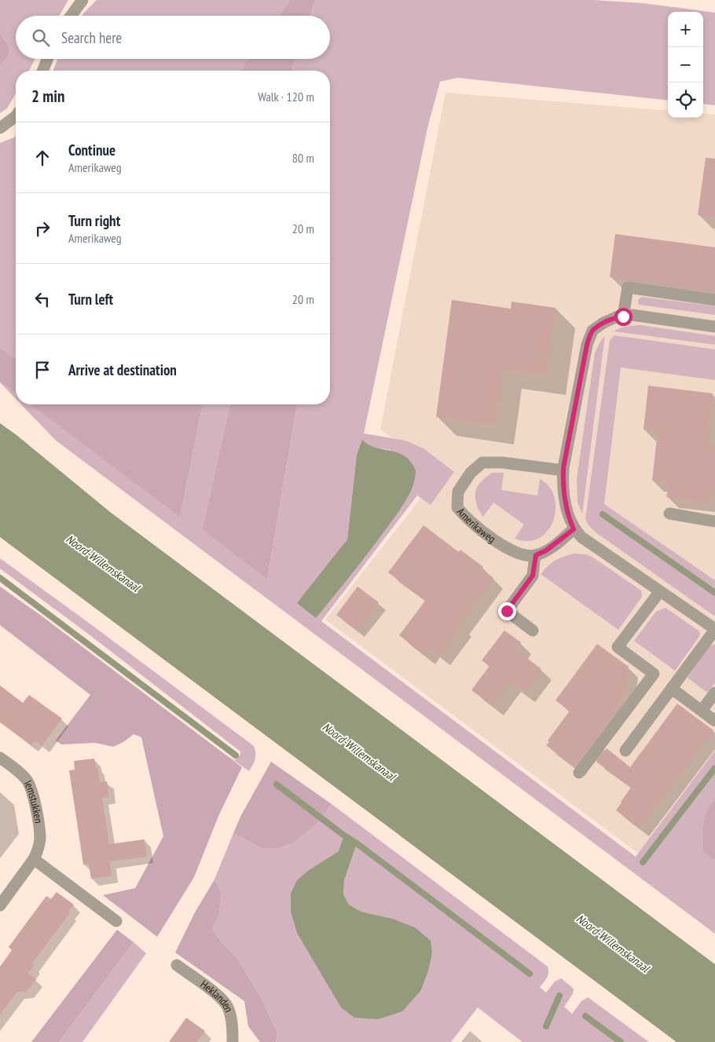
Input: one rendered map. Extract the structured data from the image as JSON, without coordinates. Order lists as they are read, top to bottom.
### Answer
{
  "streets": {
    "street": ["Amerikaweg", "Iemstukken", "Heklanden"]
  },
  "water": ["Noord-Willemskanaal"],
  "page": {
    "map_buttons": ["+", "−"],
    "search": "Search here",
    "heading": ["2 min", "Walk · 120 m"],
    "list": [
      ["Continue", "Amerikaweg", "80 m"],
      ["Turn right", "Amerikaweg", "20 m"],
      ["Turn left", "20 m"],
      "Arrive at destination"
    ]
  }
}
